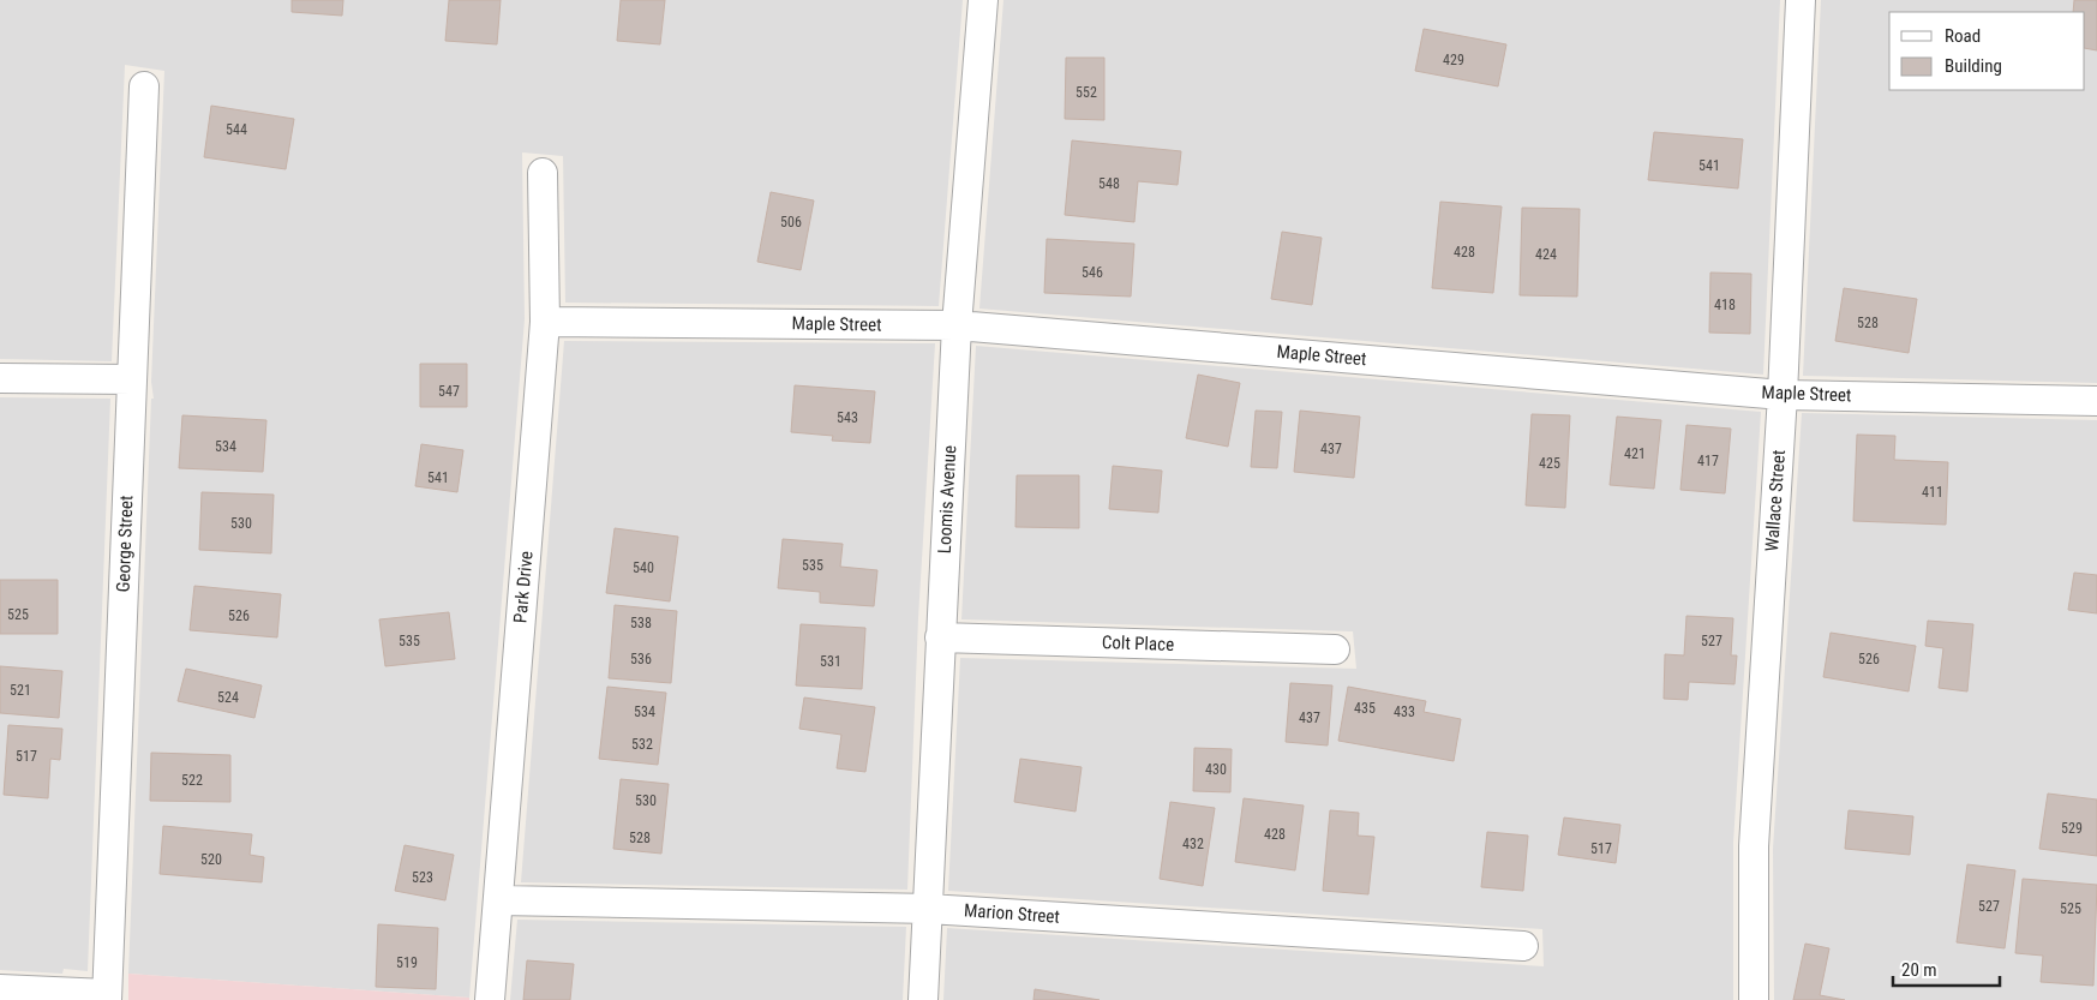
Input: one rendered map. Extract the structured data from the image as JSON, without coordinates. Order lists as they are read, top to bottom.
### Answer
{
  "streets": {
    "street": [
      "Maple Street",
      "Loomis Avenue",
      "Wallace Street",
      "George Street",
      "Park Drive",
      "Colt Place",
      "Marion Street"
    ]
  },
  "crossings": [
    ["Maple Street", "Loomis Avenue"],
    ["Maple Street", "Wallace Street"],
    ["Maple Street", "Park Drive"],
    ["Loomis Avenue", "Colt Place"],
    ["Loomis Avenue", "Marion Street"],
    ["Park Drive", "Marion Street"]
  ],
  "house_numbers": [
    "429",
    "552",
    "544",
    "541",
    "548",
    "506",
    "428",
    "424",
    "546",
    "418",
    "528",
    "547",
    "543",
    "534",
    "437",
    "421",
    "417",
    "425",
    "541",
    "411",
    "530",
    "535",
    "540",
    "525",
    "526",
    "538",
    "535",
    "527",
    "536",
    "526",
    "531",
    "521",
    "524",
    "435",
    "534",
    "433",
    "437",
    "532",
    "517",
    "430",
    "522",
    "530",
    "529",
    "428",
    "528",
    "432",
    "517",
    "520",
    "523",
    "527",
    "525",
    "519"
  ],
  "legend": ["Road", "Building"],
  "scale_bar": "20 m"
}
